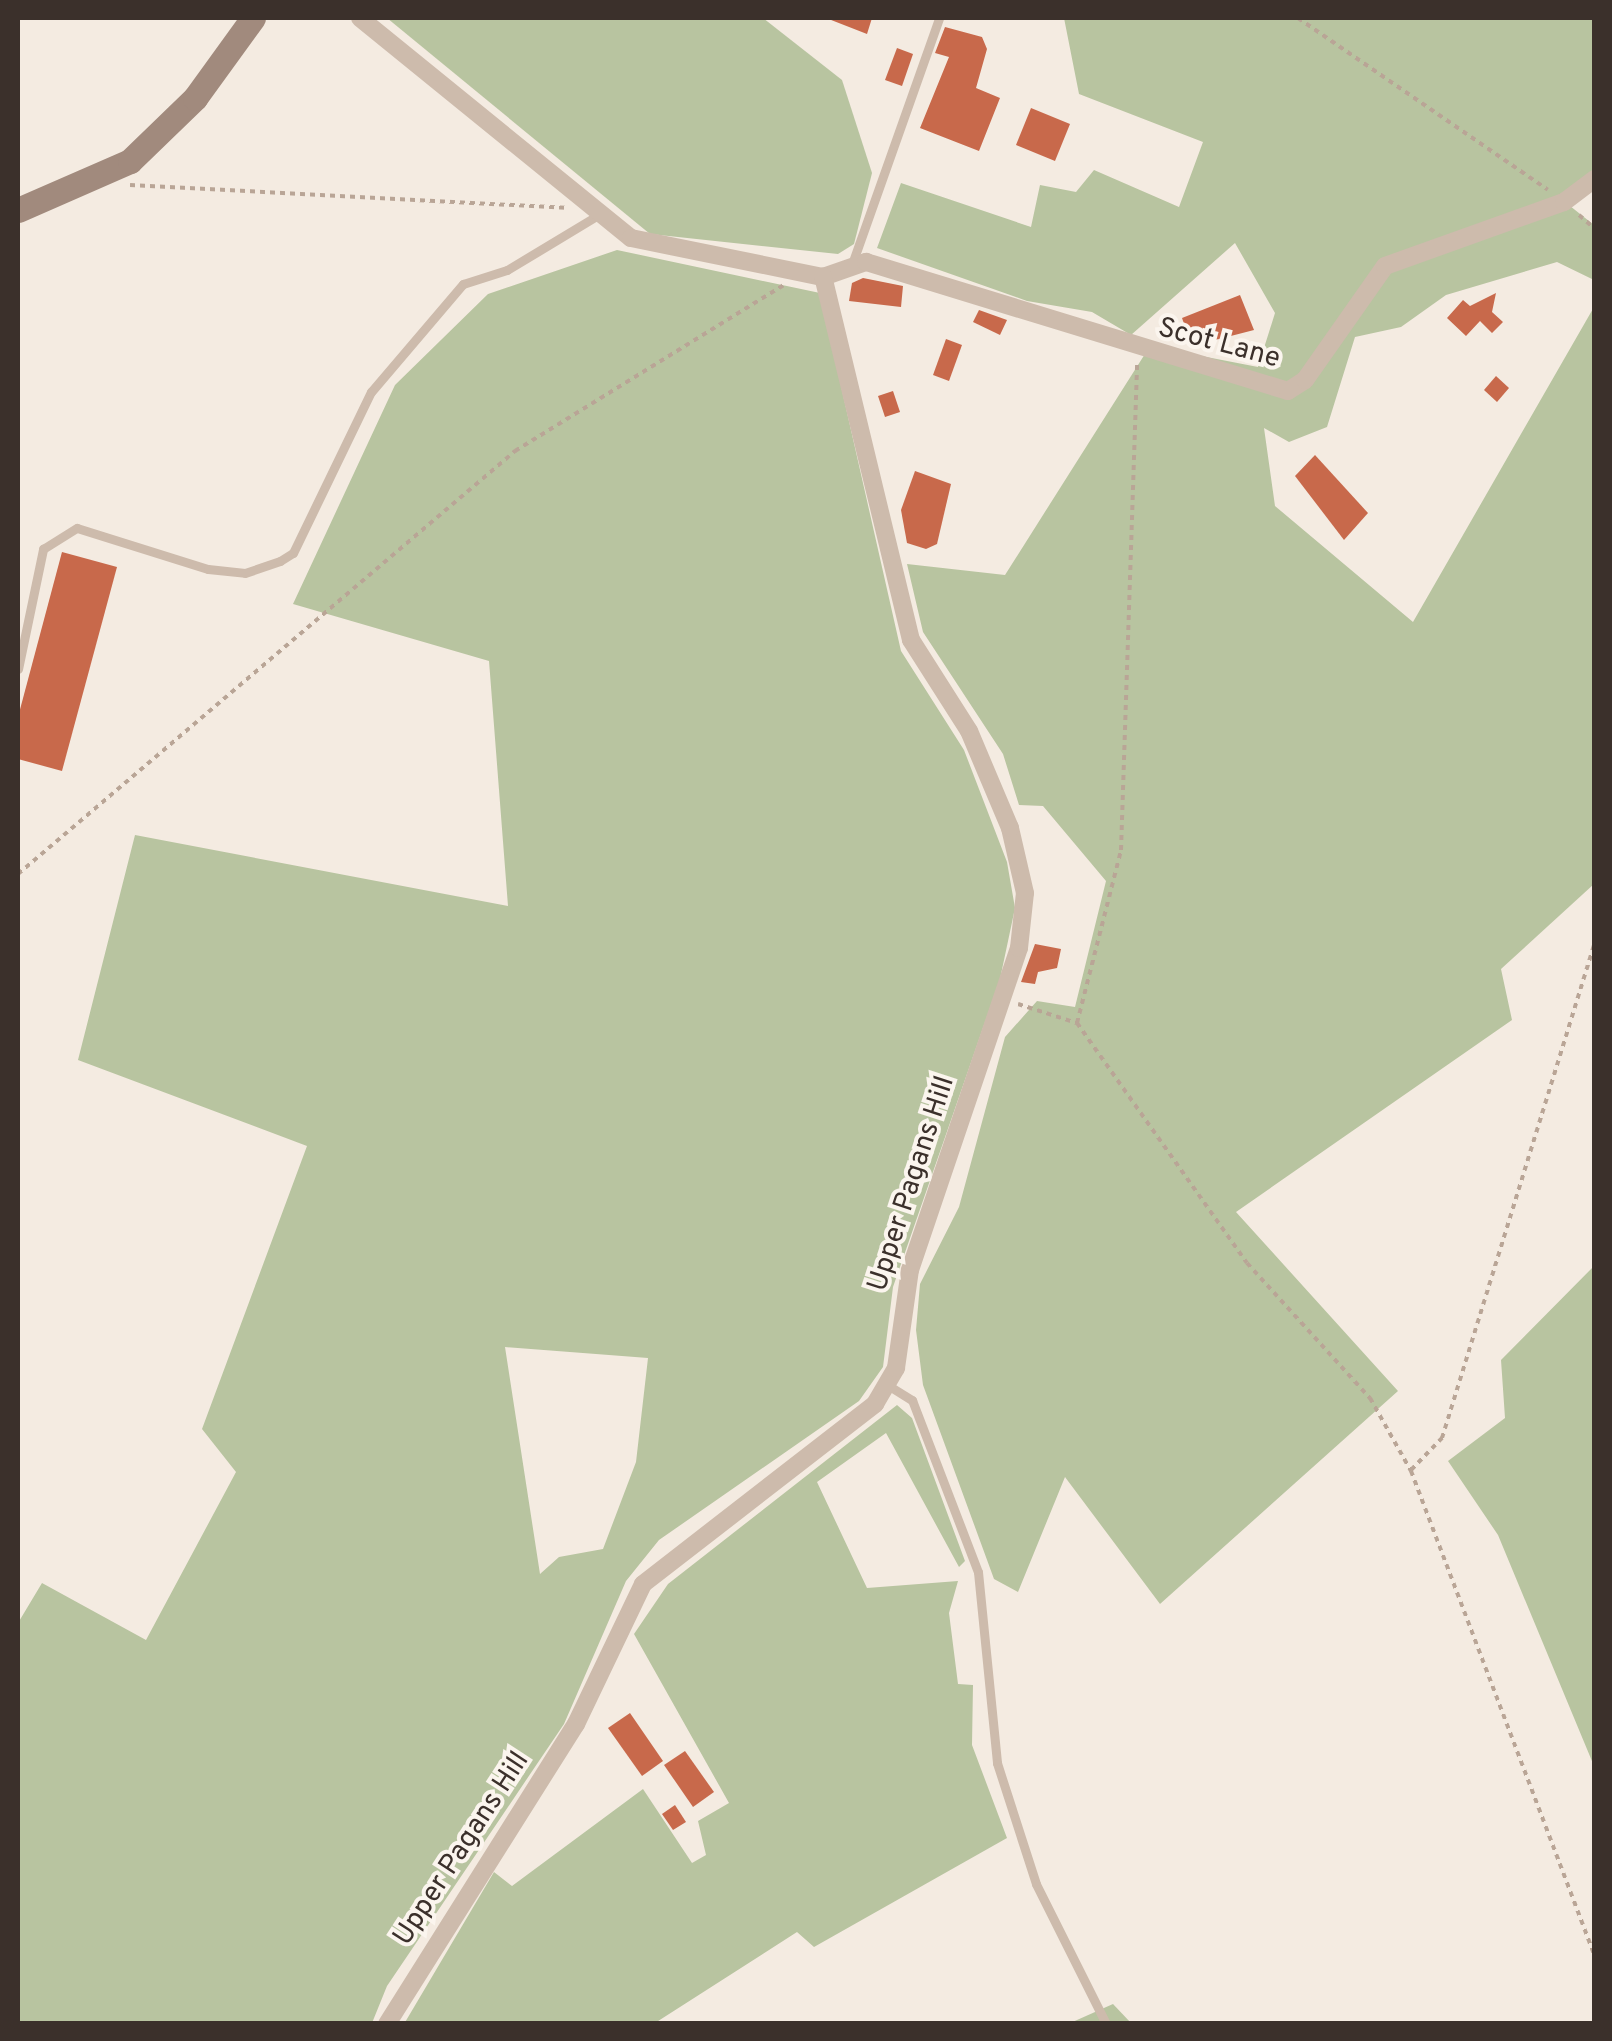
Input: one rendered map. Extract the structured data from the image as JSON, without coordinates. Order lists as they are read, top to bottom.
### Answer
{
  "streets": {
    "street": ["Scot Lane", "Upper Pagans Hill"]
  }
}
